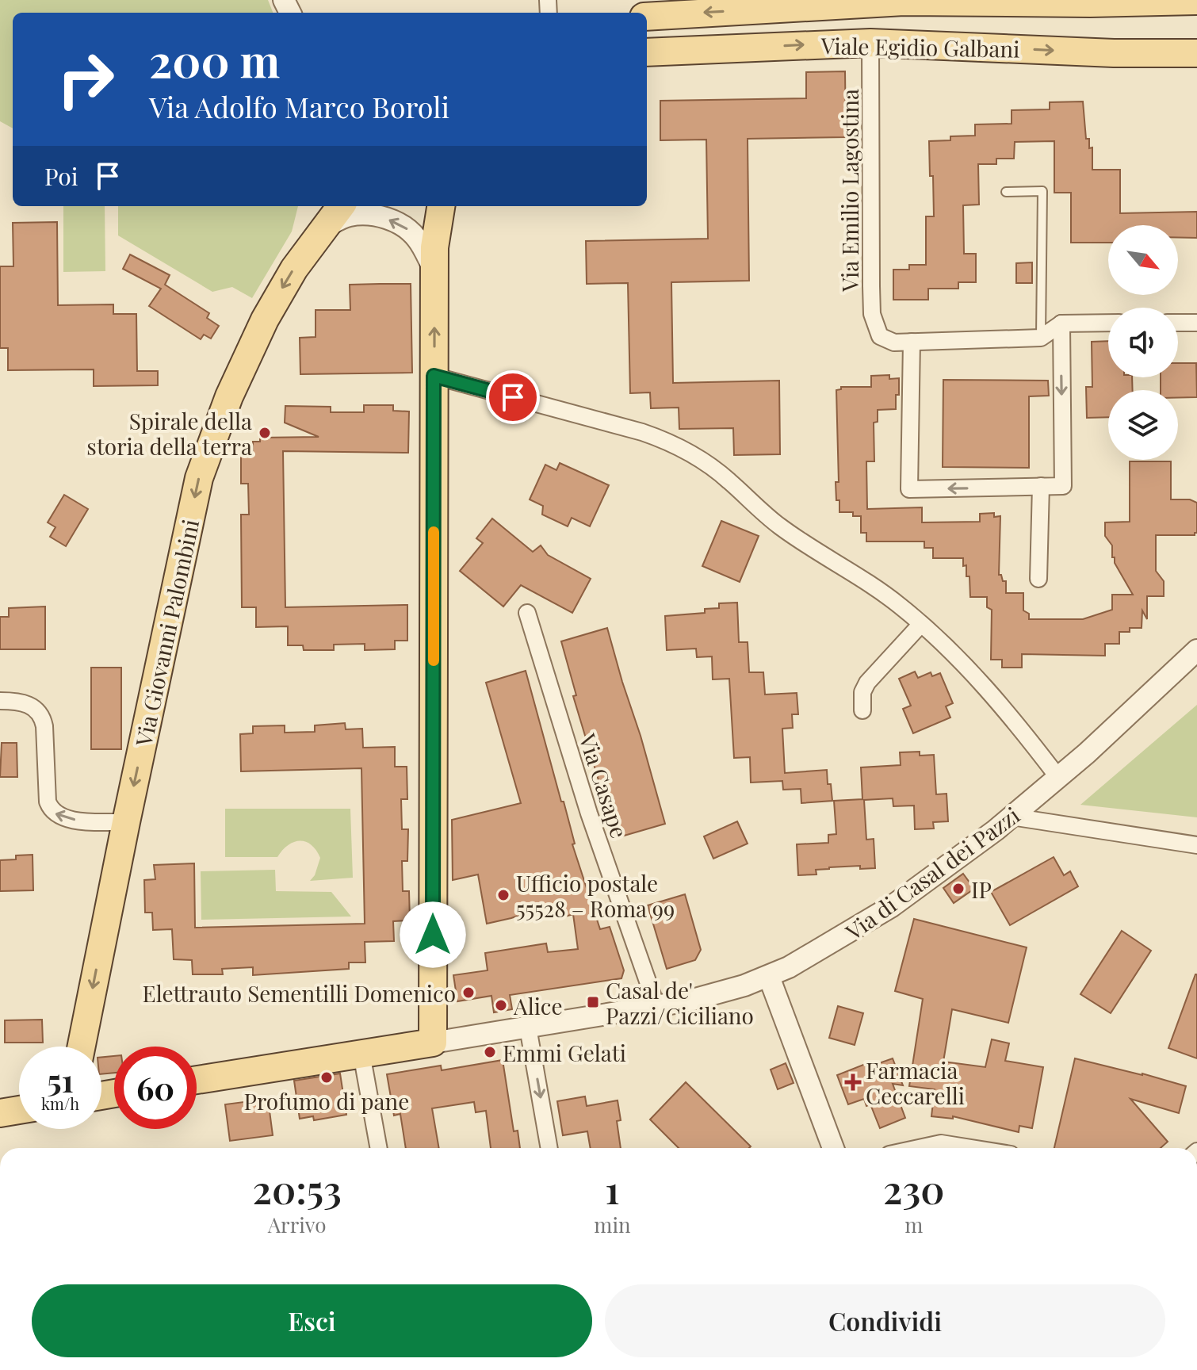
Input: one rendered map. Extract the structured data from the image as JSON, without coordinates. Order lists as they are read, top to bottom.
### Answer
{
  "streets": {
    "main road": ["Viale Egidio Galbani", "Via Giovanni Palombini"],
    "street": ["Via Emilio Lagostina", "Via Casape", "Via di Casal dei Pazzi"]
  },
  "crossings": [
    ["Viale Egidio Galbani", "Via Emilio Lagostina"],
    ["Via Casape", "Via di Casal dei Pazzi"]
  ],
  "places": {
    "other": [
      "Spirale della storia della terra",
      "IP",
      "Ufficio postale 55528 – Roma 99",
      "Elettrauto Sementilli Domenico",
      "Alice",
      "Emmi Gelati",
      "Profumo di pane"
    ],
    "transit": ["Casal de' Pazzi/Ciciliano"],
    "health": ["Farmacia Ceccarelli"]
  },
  "north": "bottom right",
  "page": {
    "turn": ["200 m", "Via Adolfo Marco Boroli"],
    "then": "Poi",
    "speed": "51 km/h",
    "limit": "60",
    "eta": [
      "20:53",
      "Arrivo",
      "1",
      "min",
      "230",
      "m"
    ],
    "buttons": ["Esci", "Condividi"]
  }
}
